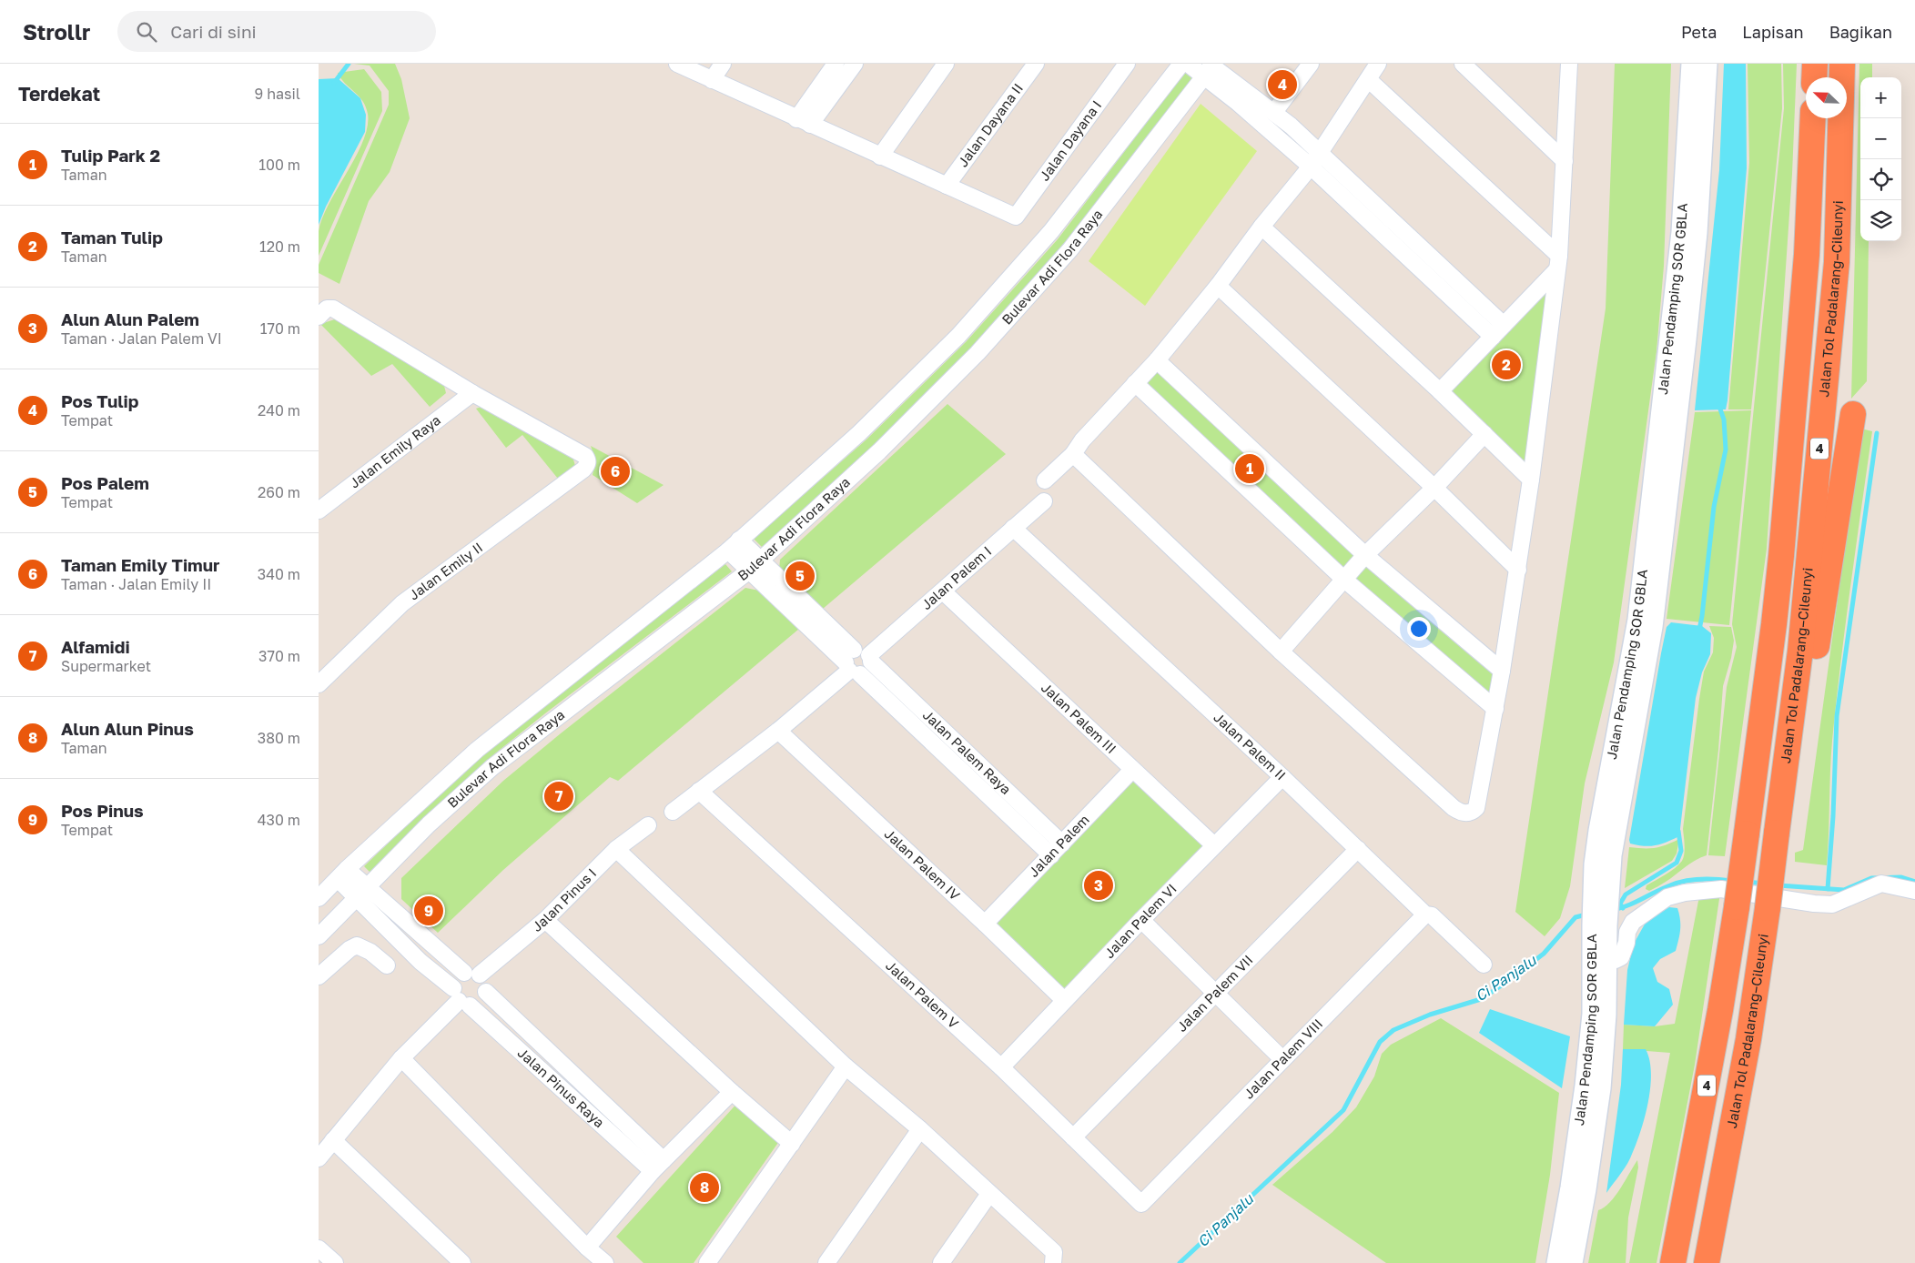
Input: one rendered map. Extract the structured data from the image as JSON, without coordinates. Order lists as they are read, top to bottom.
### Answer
{
  "streets": {
    "highway": ["Jalan Tol Padalarang–Cileunyi", "4"],
    "street": [
      "Jalan Dayana II",
      "Jalan Dayana I",
      "Bulevar Adi Flora Raya",
      "Jalan Pendamping SOR GBLA",
      "Jalan Emily Raya",
      "Jalan Emily II",
      "Jalan Palem I",
      "Jalan Palem III",
      "Jalan Palem II",
      "Jalan Palem Raya",
      "Jalan Palem",
      "Jalan Palem IV",
      "Jalan Pinus I",
      "Jalan Palem VI",
      "Jalan Palem VII",
      "Jalan Palem V",
      "Jalan Palem VIII",
      "Jalan Pinus Raya"
    ]
  },
  "crossings": [
    ["Jalan Dayana II", "Jalan Dayana I"],
    ["Bulevar Adi Flora Raya", "Jalan Palem Raya"],
    ["Bulevar Adi Flora Raya", "Jalan Pinus Raya"],
    ["Jalan Emily Raya", "Jalan Emily II"],
    ["Jalan Palem I", "Jalan Palem III"],
    ["Jalan Palem I", "Jalan Palem II"],
    ["Jalan Palem I", "Jalan Palem Raya"],
    ["Jalan Palem III", "Jalan Palem"],
    ["Jalan Palem III", "Jalan Palem VI"],
    ["Jalan Palem II", "Jalan Palem VI"],
    ["Jalan Palem II", "Jalan Palem VII"],
    ["Jalan Palem II", "Jalan Palem VIII"],
    ["Jalan Palem Raya", "Jalan Palem"],
    ["Jalan Palem", "Jalan Palem IV"],
    ["Jalan Palem IV", "Jalan Palem VI"],
    ["Jalan Pinus I", "Jalan Pinus Raya"],
    ["Jalan Palem VI", "Jalan Palem V"],
    ["Jalan Palem VII", "Jalan Palem V"],
    ["Jalan Palem V", "Jalan Palem VIII"]
  ],
  "water": ["Ci Panjalu"],
  "north": "top left",
  "page": {
    "header": "Strollr",
    "search": "Cari di sini",
    "nav": ["Peta", "Lapisan", "Bagikan"],
    "heading": ["Terdekat", "9 hasil"],
    "pins": [
      "4",
      "2",
      "1",
      "6",
      "5",
      "7",
      "3",
      "9",
      "8"
    ],
    "map_buttons": ["+", "−"],
    "list": [
      {
        "mark": "1",
        "name": "Tulip Park 2",
        "note": "Taman",
        "value": "100 m"
      },
      {
        "mark": "2",
        "name": "Taman Tulip",
        "note": "Taman",
        "value": "120 m"
      },
      {
        "mark": "3",
        "name": "Alun Alun Palem",
        "note": "Taman · Jalan Palem VI",
        "value": "170 m"
      },
      {
        "mark": "4",
        "name": "Pos Tulip",
        "note": "Tempat",
        "value": "240 m"
      },
      {
        "mark": "5",
        "name": "Pos Palem",
        "note": "Tempat",
        "value": "260 m"
      },
      {
        "mark": "6",
        "name": "Taman Emily Timur",
        "note": "Taman · Jalan Emily II",
        "value": "340 m"
      },
      {
        "mark": "7",
        "name": "Alfamidi",
        "note": "Supermarket",
        "value": "370 m"
      },
      {
        "mark": "8",
        "name": "Alun Alun Pinus",
        "note": "Taman",
        "value": "380 m"
      },
      {
        "mark": "9",
        "name": "Pos Pinus",
        "note": "Tempat",
        "value": "430 m"
      }
    ]
  }
}
